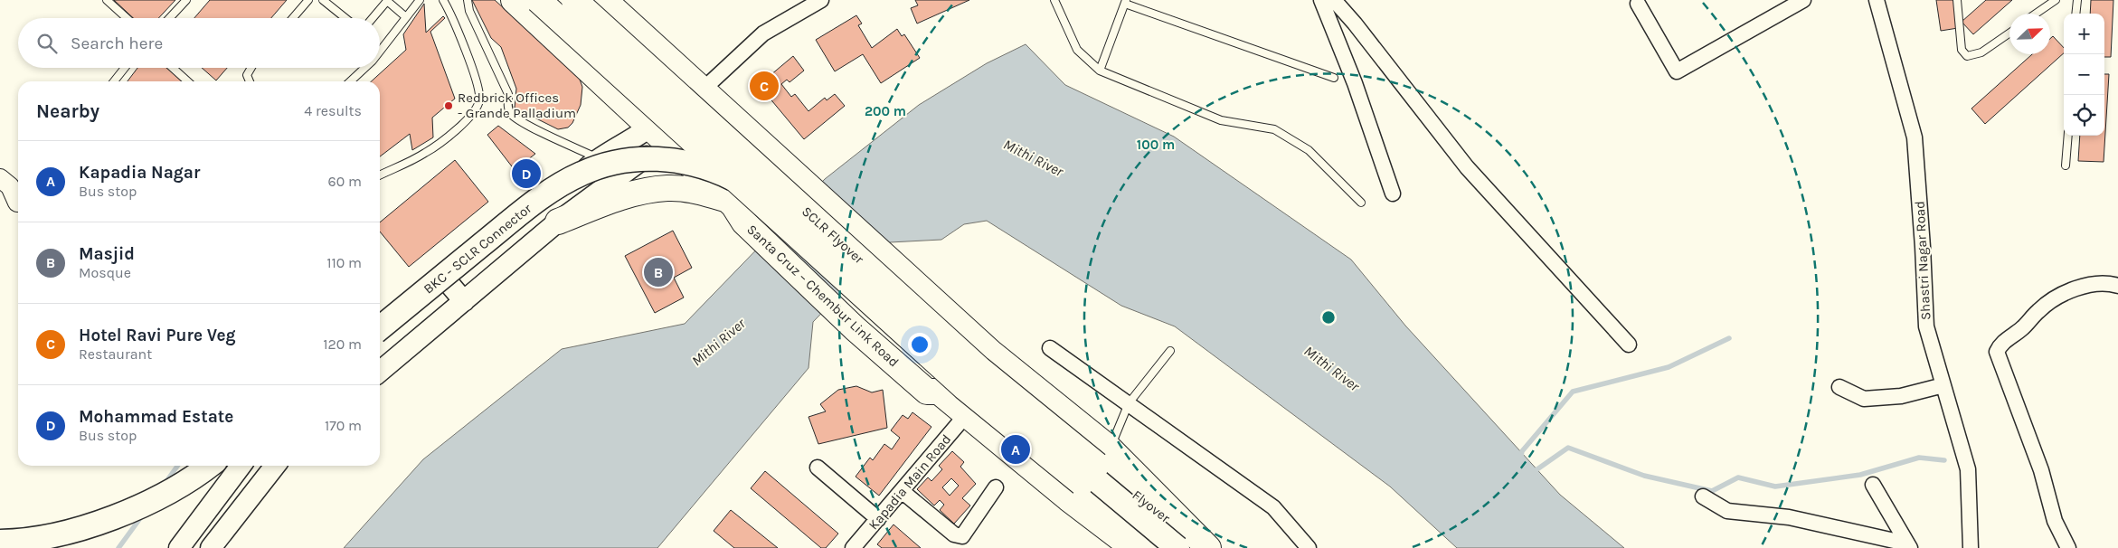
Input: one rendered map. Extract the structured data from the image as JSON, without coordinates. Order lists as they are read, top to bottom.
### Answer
{
  "streets": {
    "highway": ["SCLR Flyover", "Santa Cruz – Chembur Link Road", "Flyover"],
    "main road": ["BKC - SCLR Connector"],
    "street": ["Shastri Nagar Road", "Kapadia Main Road"]
  },
  "crossings": [
    ["SCLR Flyover", "Flyover"],
    ["Santa Cruz – Chembur Link Road", "Kapadia Main Road"]
  ],
  "water": ["Mithi River"],
  "places": ["Redbrick Offices - Grande Palladium"],
  "north": "top right",
  "page": {
    "map_buttons": ["+", "−"],
    "search": "Search here",
    "pins": [
      "C",
      "D",
      "B",
      "A"
    ],
    "heading": ["Nearby", "4 results"],
    "list": [
      {
        "mark": "A",
        "name": "Kapadia Nagar",
        "note": "Bus stop",
        "value": "60 m"
      },
      {
        "mark": "B",
        "name": "Masjid",
        "note": "Mosque",
        "value": "110 m"
      },
      {
        "mark": "C",
        "name": "Hotel Ravi Pure Veg",
        "note": "Restaurant",
        "value": "120 m"
      },
      {
        "mark": "D",
        "name": "Mohammad Estate",
        "note": "Bus stop",
        "value": "170 m"
      }
    ]
  },
  "rings": ["200 m", "100 m"]
}
